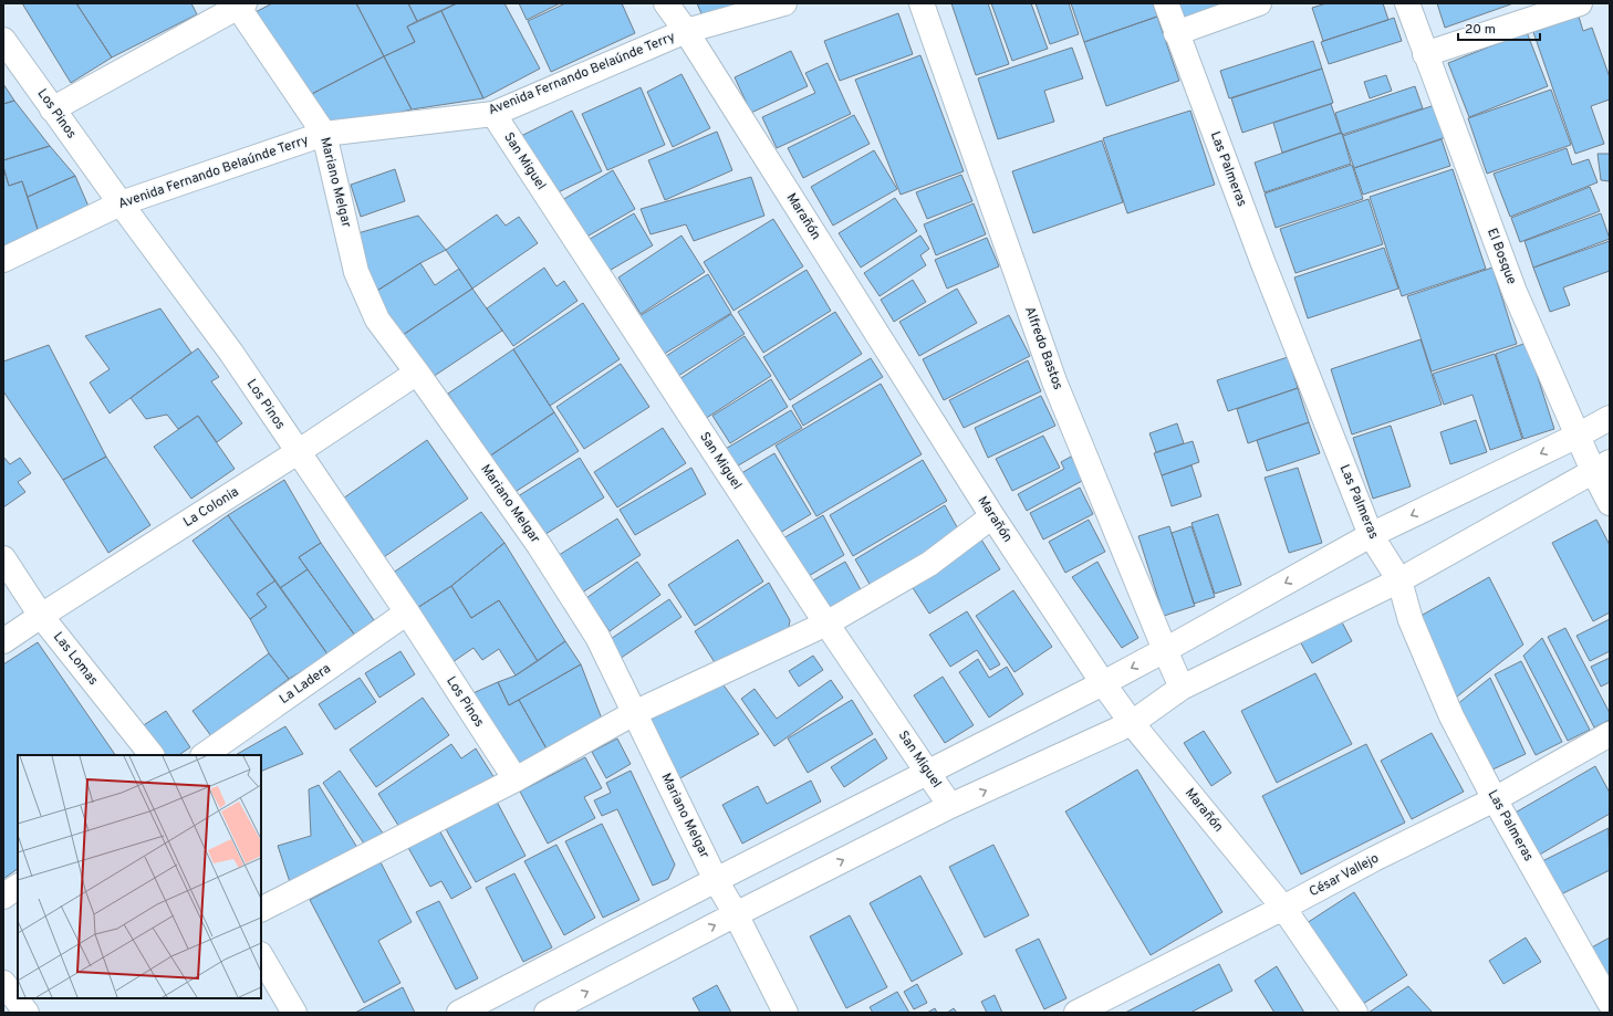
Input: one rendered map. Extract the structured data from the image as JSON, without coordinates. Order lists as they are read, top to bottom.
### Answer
{
  "streets": {
    "street": [
      "Avenida Fernando Belaúnde Terry",
      "Los Pinos",
      "San Miguel",
      "Las Palmeras",
      "Mariano Melgar",
      "Marañón",
      "El Bosque",
      "Alfredo Bastos",
      "La Colonia",
      "Las Lomas",
      "La Ladera",
      "César Vallejo"
    ]
  },
  "crossings": [
    ["Avenida Fernando Belaúnde Terry", "Los Pinos"],
    ["Avenida Fernando Belaúnde Terry", "San Miguel"],
    ["Avenida Fernando Belaúnde Terry", "Mariano Melgar"],
    ["Avenida Fernando Belaúnde Terry", "Marañón"],
    ["Los Pinos", "La Colonia"],
    ["Los Pinos", "La Ladera"],
    ["Las Palmeras", "César Vallejo"],
    ["Mariano Melgar", "La Colonia"],
    ["Marañón", "César Vallejo"],
    ["La Colonia", "Las Lomas"]
  ],
  "scale_bar": "20 m"
}
